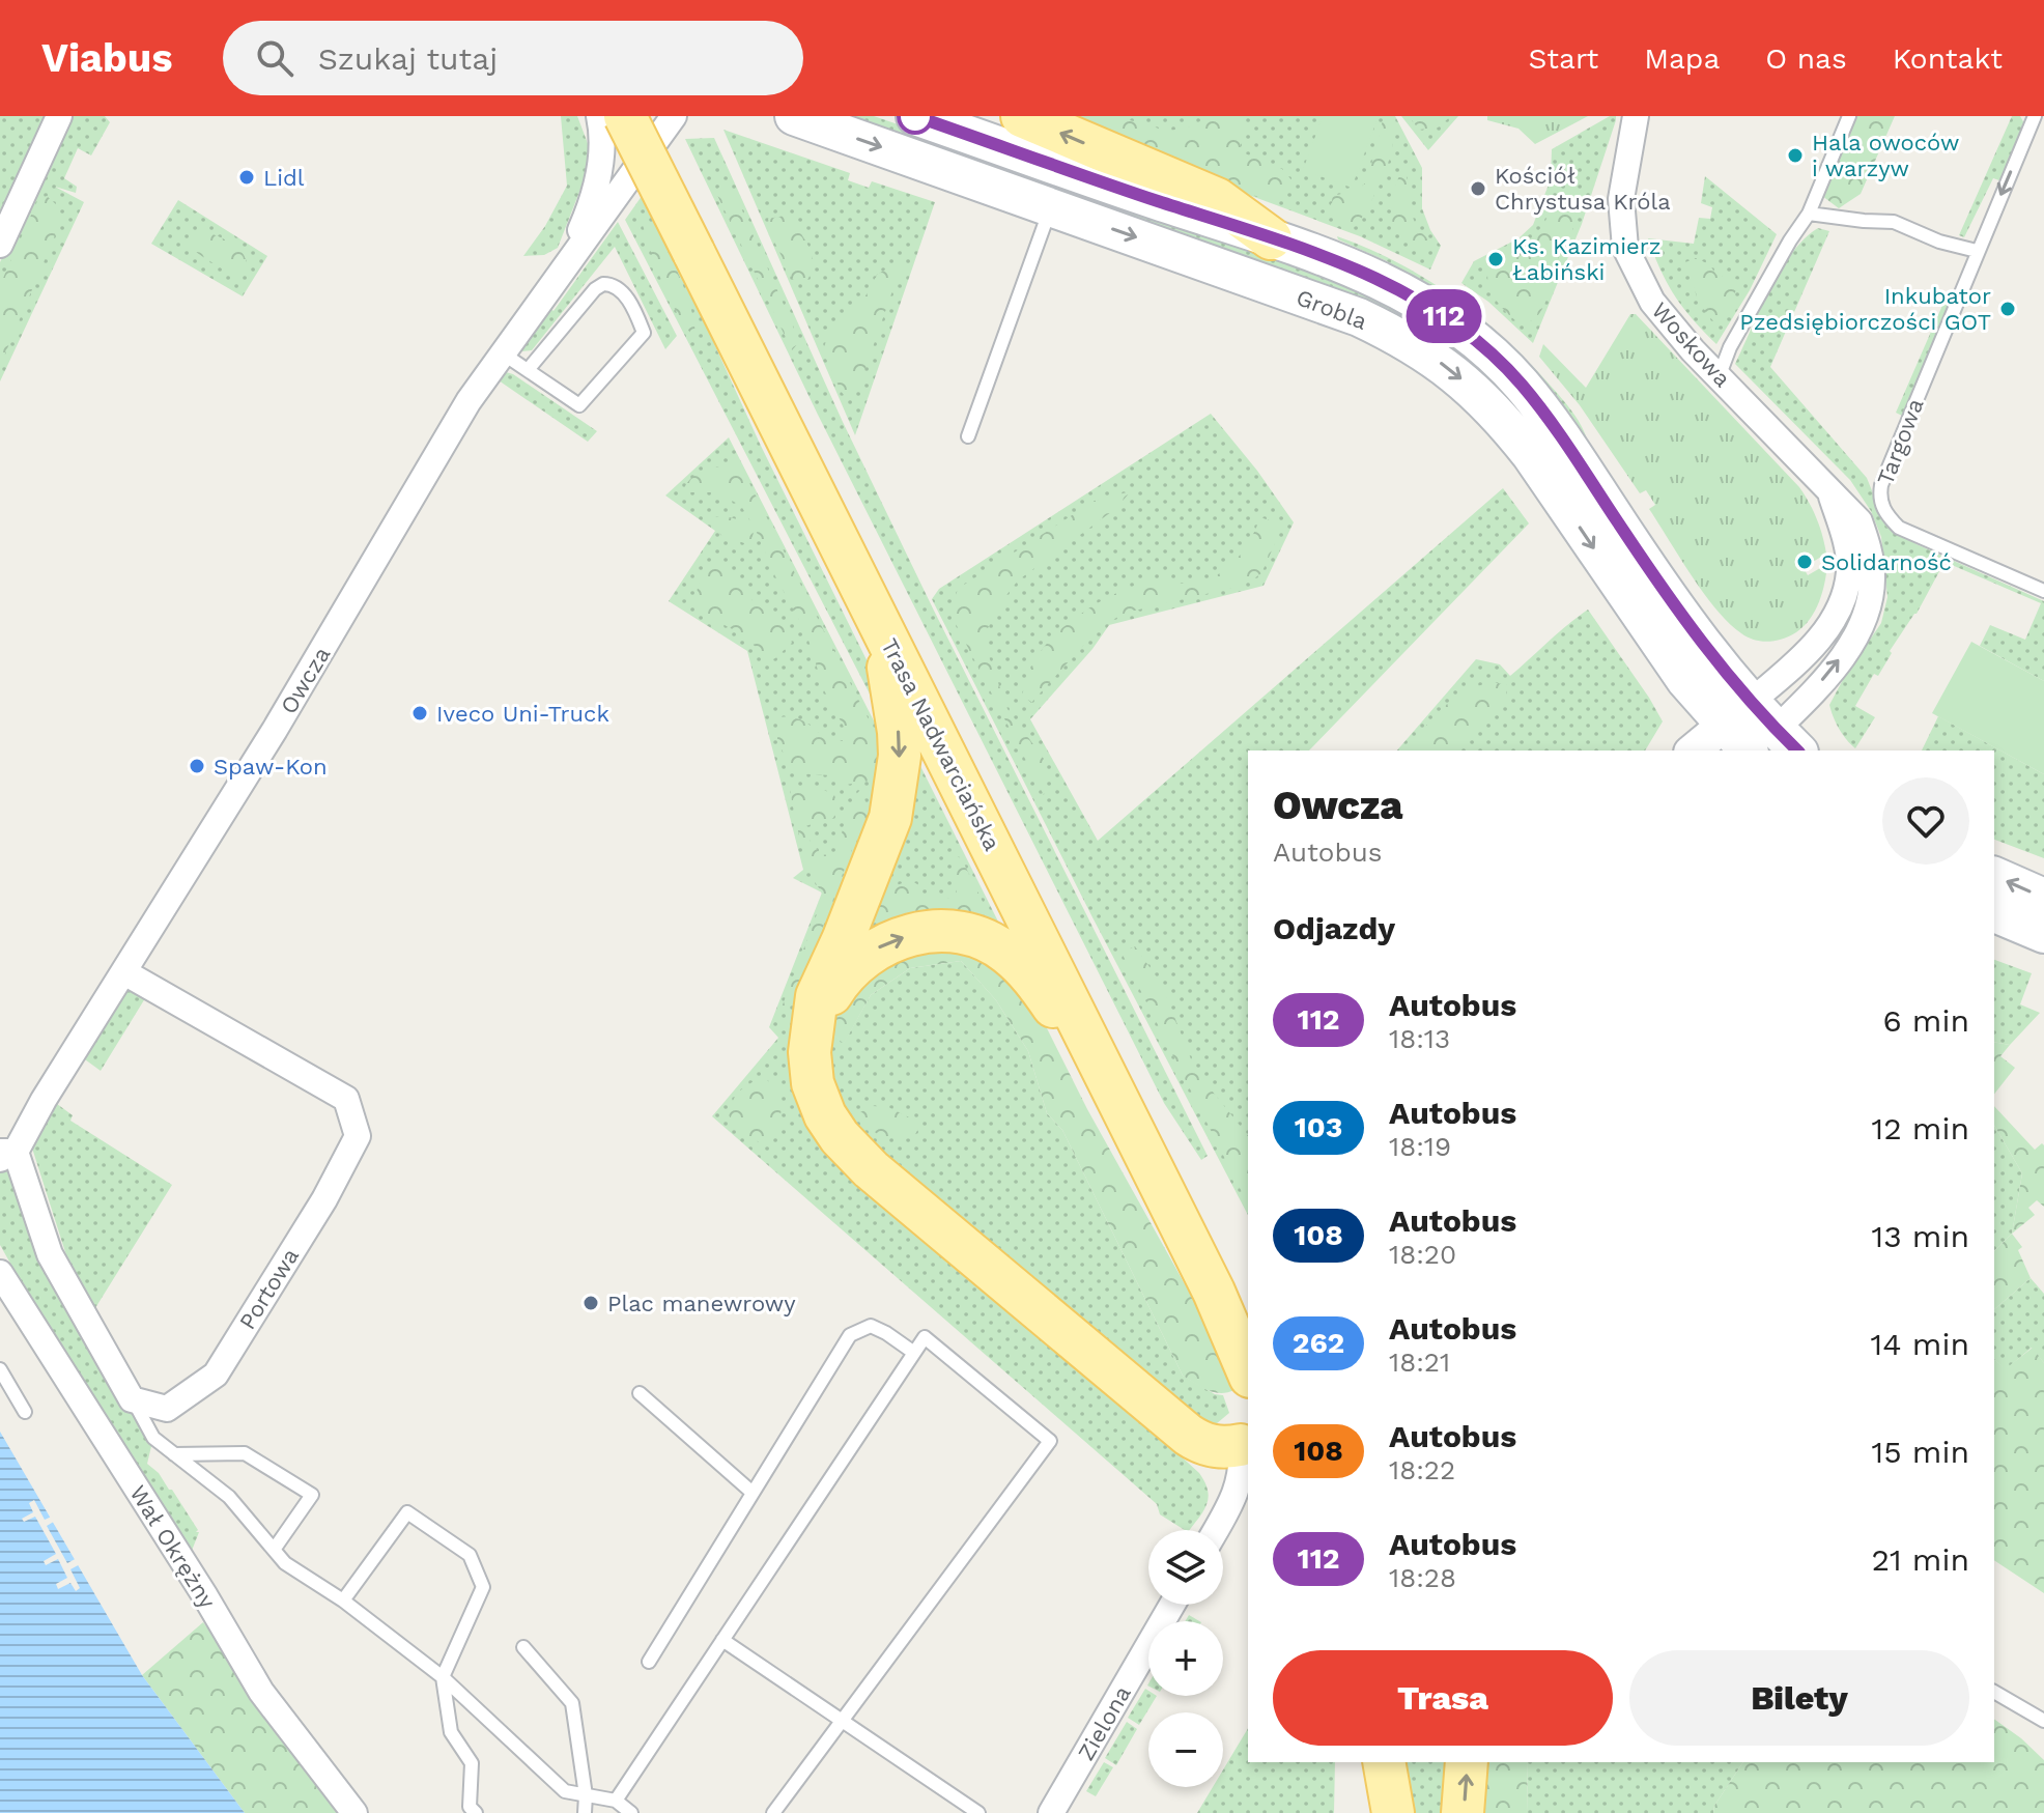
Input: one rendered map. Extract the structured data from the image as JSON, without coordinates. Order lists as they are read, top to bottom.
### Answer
{
  "streets": {
    "main road": ["Grobla", "Trasa Nadwarciańska"],
    "street": [
      "Woskowa",
      "Owcza",
      "Portowa",
      "Wał Okrężny",
      "Zielona"
    ],
    "lane": ["Targowa"]
  },
  "crossings": [
    ["Grobla", "Woskowa"],
    ["Owcza", "Portowa"]
  ],
  "places": [
    "Hala owoców i warzyw",
    "Lidl",
    "Kościół Chrystusa Króla",
    "Ks. Kazimierz Łabiński",
    "Inkubator Pzedsiębiorczości GOT",
    "Solidarność",
    "Iveco Uni-Truck",
    "Spaw-Kon",
    "Plac manewrowy"
  ],
  "lines": ["bus line 112"],
  "page": {
    "header": "Viabus",
    "search": "Szukaj tutaj",
    "nav": [
      "Start",
      "Mapa",
      "O nas",
      "Kontakt"
    ],
    "on_map": "112",
    "heading": [
      ["Owcza", "Autobus"],
      "Odjazdy"
    ],
    "list": [
      {
        "mark": "112",
        "name": "Autobus",
        "note": "18:13",
        "value": "6 min"
      },
      {
        "mark": "103",
        "name": "Autobus",
        "note": "18:19",
        "value": "12 min"
      },
      {
        "mark": "108",
        "name": "Autobus",
        "note": "18:20",
        "value": "13 min"
      },
      {
        "mark": "262",
        "name": "Autobus",
        "note": "18:21",
        "value": "14 min"
      },
      {
        "mark": "108",
        "name": "Autobus",
        "note": "18:22",
        "value": "15 min"
      },
      {
        "mark": "112",
        "name": "Autobus",
        "note": "18:28",
        "value": "21 min"
      }
    ],
    "map_buttons": ["+", "−"],
    "buttons": ["Trasa", "Bilety"]
  }
}
